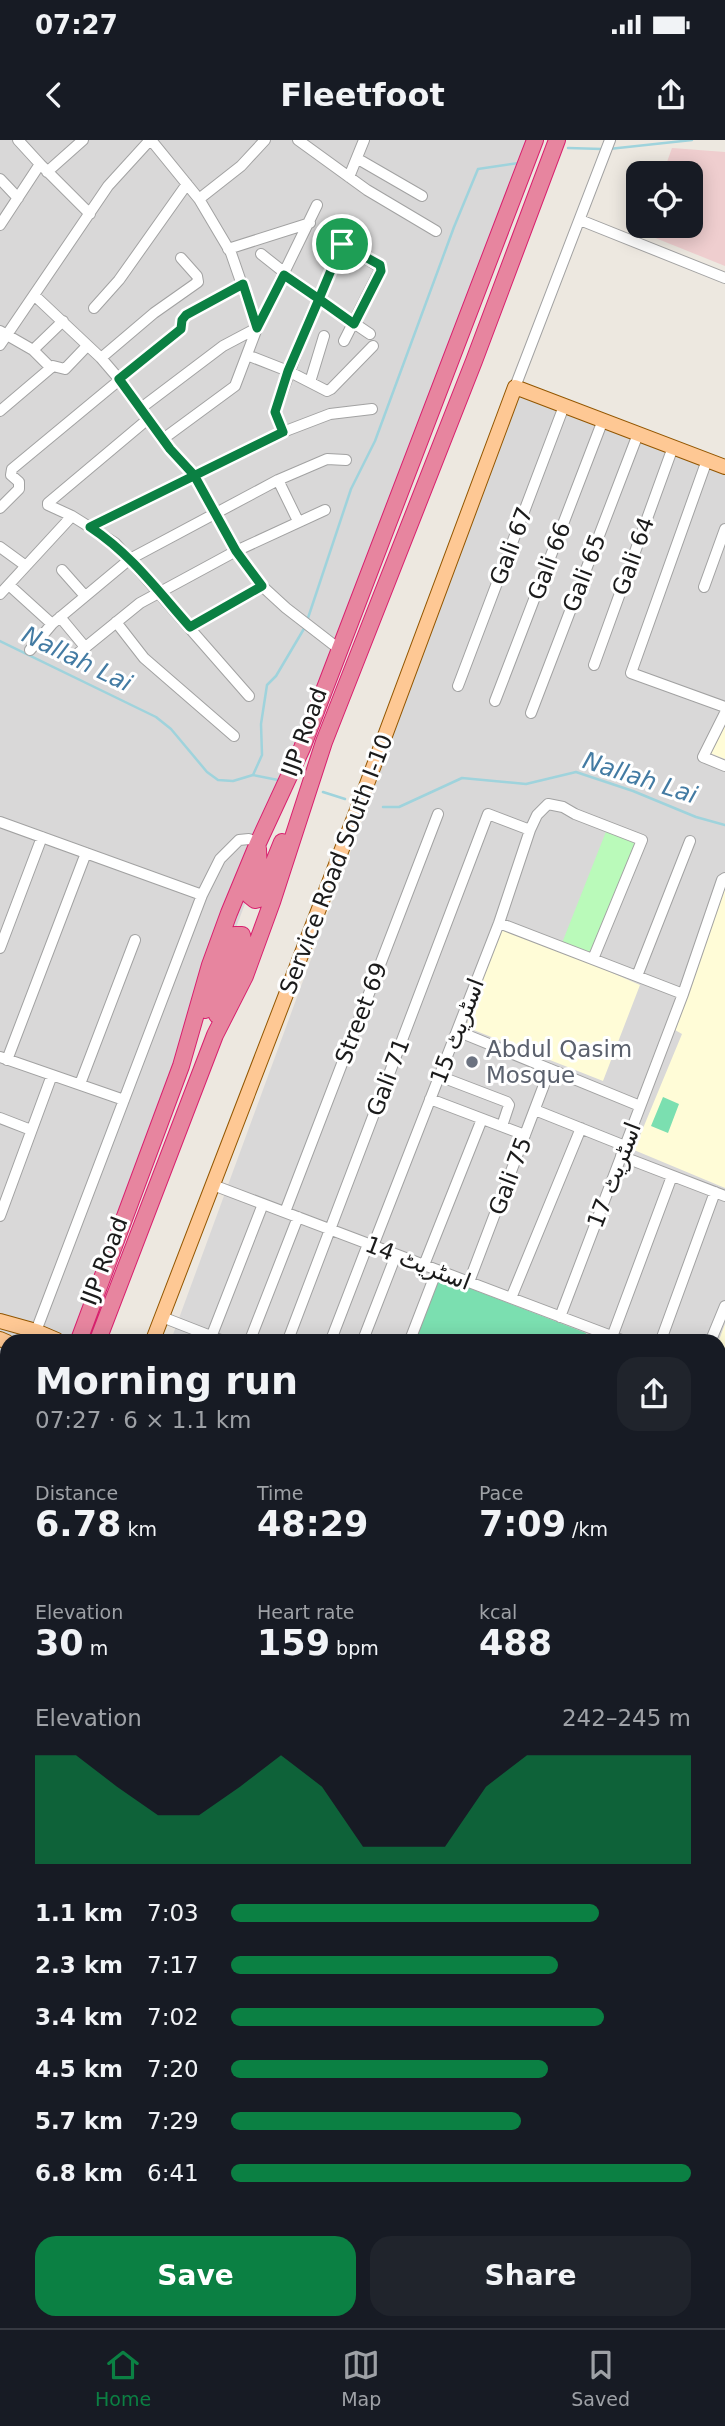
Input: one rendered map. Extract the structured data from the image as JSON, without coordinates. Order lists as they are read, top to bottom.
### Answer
{
  "streets": {
    "highway": ["IJP Road"],
    "main road": ["Service Road South I-10"],
    "street": [
      "Gali 67",
      "Gali 64",
      "Gali 66",
      "Gali 65",
      "Street 69",
      "اسٹریٹ 15",
      "Gali 71",
      "اسٹریٹ 17",
      "Gali 75",
      "اسٹریٹ 14"
    ]
  },
  "crossings": [
    ["Service Road South I-10", "اسٹریٹ 14"],
    ["Street 69", "اسٹریٹ 14"],
    ["اسٹریٹ 15", "Gali 71"],
    ["اسٹریٹ 15", "اسٹریٹ 14"],
    ["Gali 71", "اسٹریٹ 14"],
    ["اسٹریٹ 17", "اسٹریٹ 14"],
    ["Gali 75", "اسٹریٹ 14"]
  ],
  "water": ["Nallah Lai"],
  "places": ["Abdul Qasim Mosque"],
  "page": {
    "status": "07:27",
    "header": "Fleetfoot",
    "heading": ["Morning run", "07:27 · 6 × 1.1 km"],
    "stats": [
      ["Distance", "6.78 km"],
      ["Time", "48:29"],
      ["Pace", "7:09 /km"],
      ["Elevation", "30 m"],
      ["Heart rate", "159 bpm"],
      ["kcal", "488"]
    ],
    "chart": ["Elevation", "242–245 m"],
    "list": [
      {
        "name": "1.1 km",
        "note": "7:03"
      },
      {
        "name": "2.3 km",
        "note": "7:17"
      },
      {
        "name": "3.4 km",
        "note": "7:02"
      },
      {
        "name": "4.5 km",
        "note": "7:20"
      },
      {
        "name": "5.7 km",
        "note": "7:29"
      },
      {
        "name": "6.8 km",
        "note": "6:41"
      }
    ],
    "buttons": ["Save", "Share"],
    "tabs": ["Home", "Map", "Saved"]
  }
}
